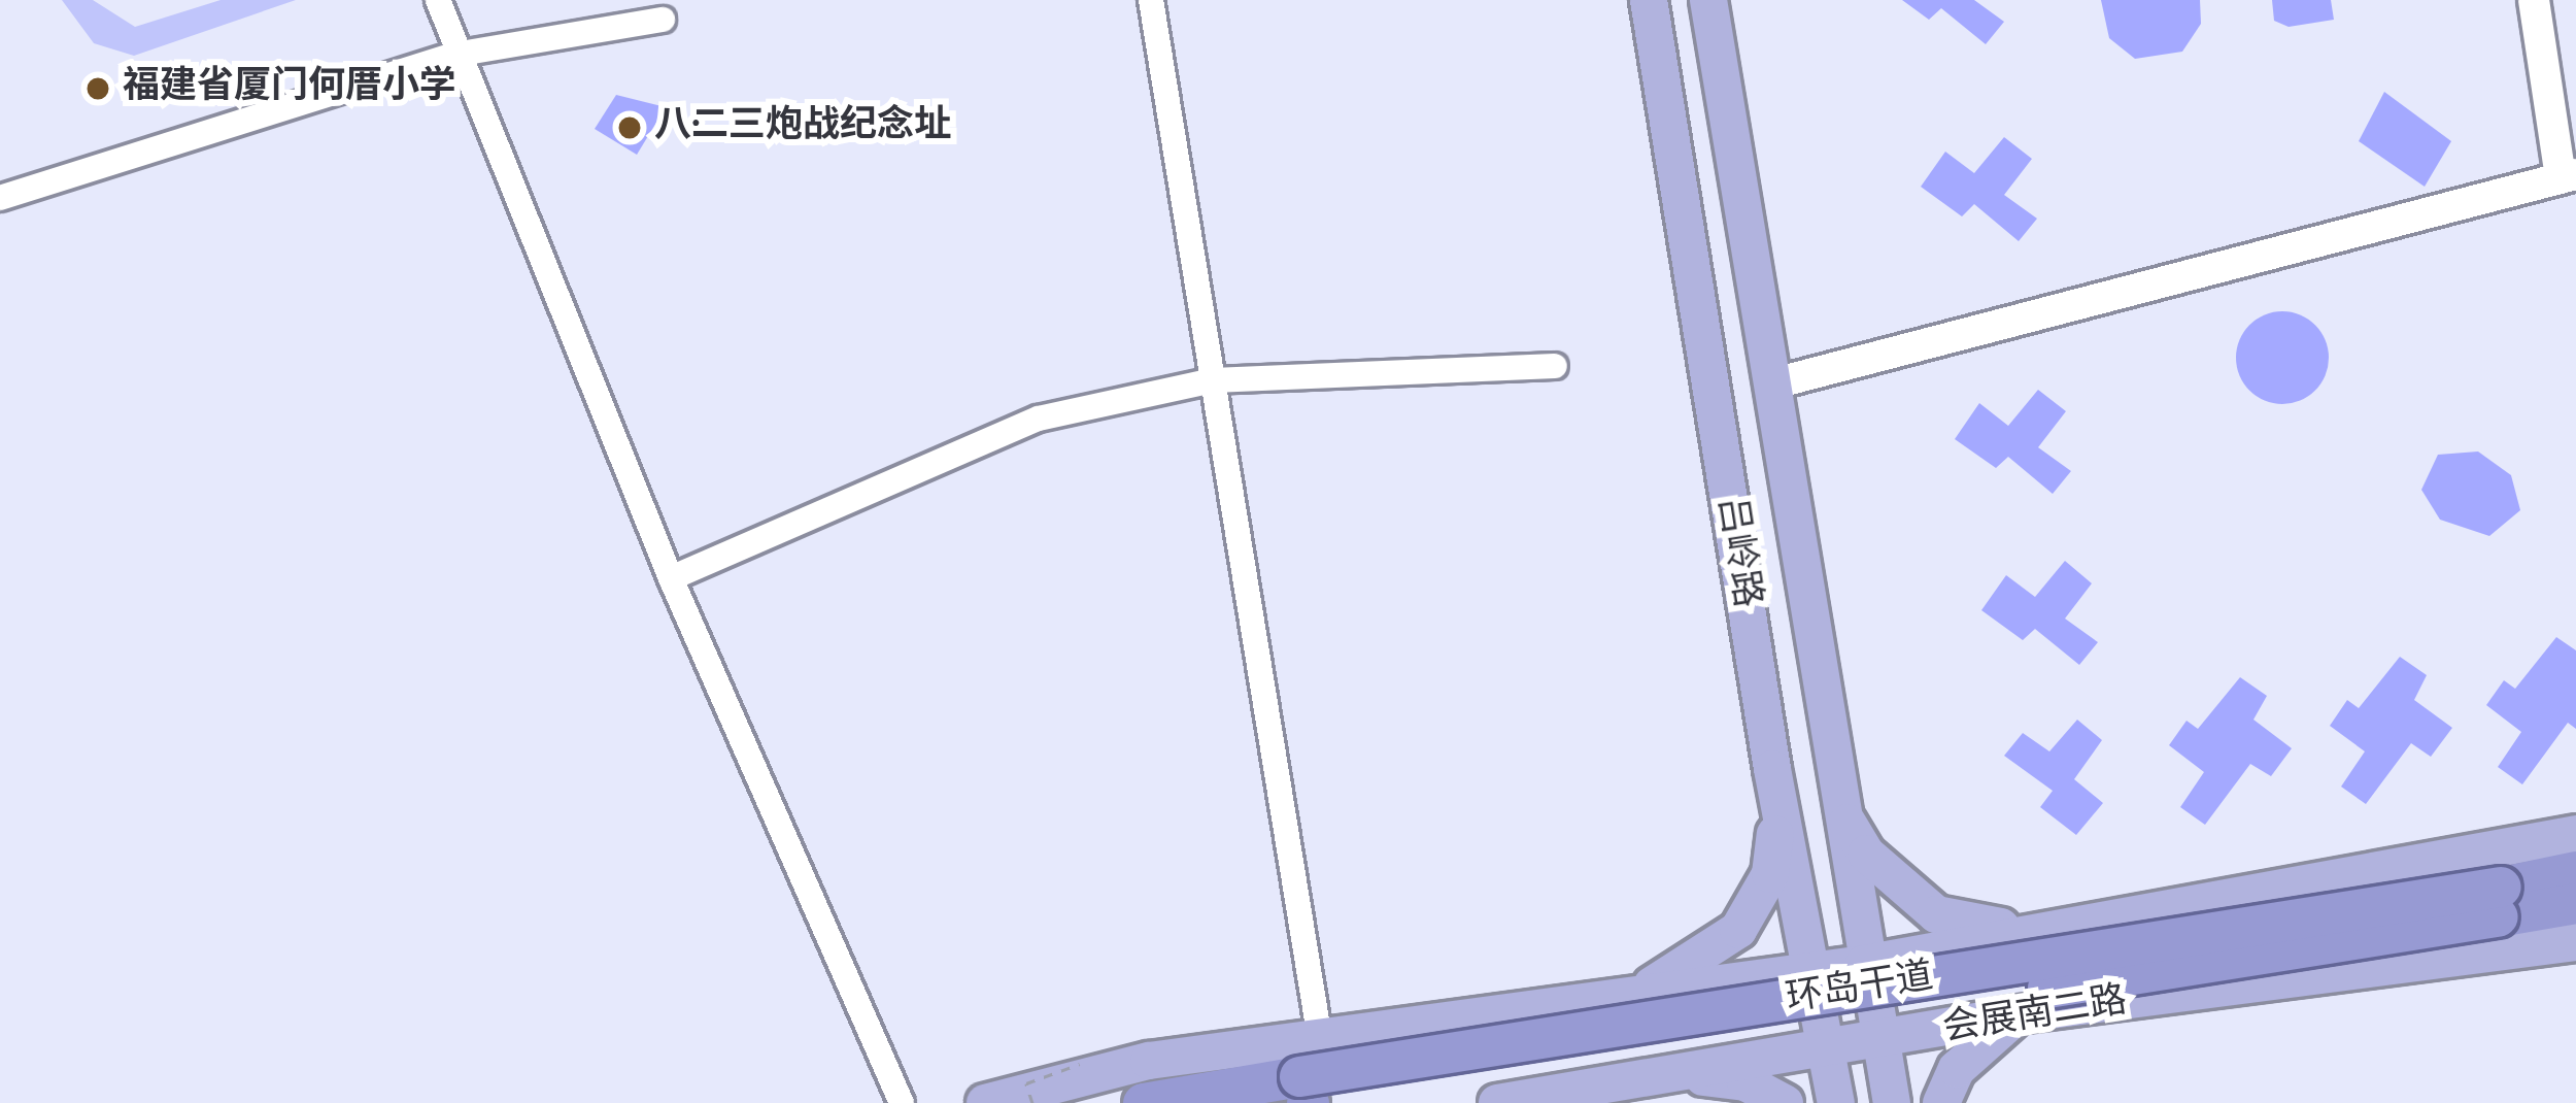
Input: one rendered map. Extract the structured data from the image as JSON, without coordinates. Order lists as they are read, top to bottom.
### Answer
{
  "streets": {
    "highway": ["环岛干道"],
    "main road": ["吕岭路", "会展南二路"]
  },
  "crossings": [
    ["吕岭路", "会展南二路"]
  ],
  "places": ["福建省厦门何厝小学", "八·二三炮战纪念址"]
}
